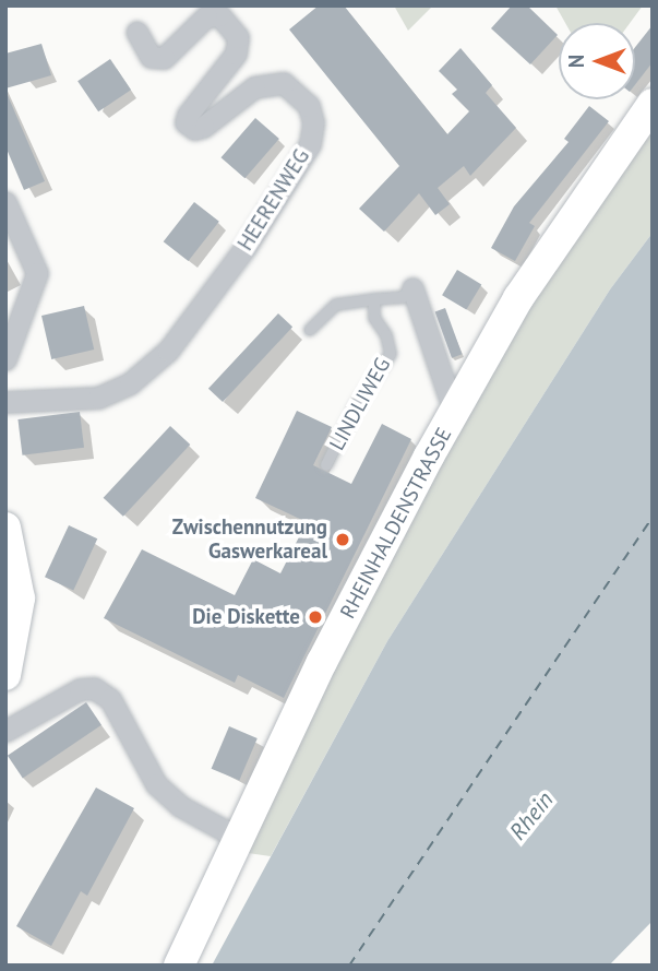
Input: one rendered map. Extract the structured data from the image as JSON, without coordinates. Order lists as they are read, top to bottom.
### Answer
{
  "streets": {
    "main road": ["RHEINHALDENSTRASSE"],
    "street": ["HEERENWEG"],
    "lane": ["LINDLIWEG"]
  },
  "water": ["Rhein"],
  "places": ["Zwischennutzung Gaswerkareal", "Die Diskette"],
  "north": "left"
}
